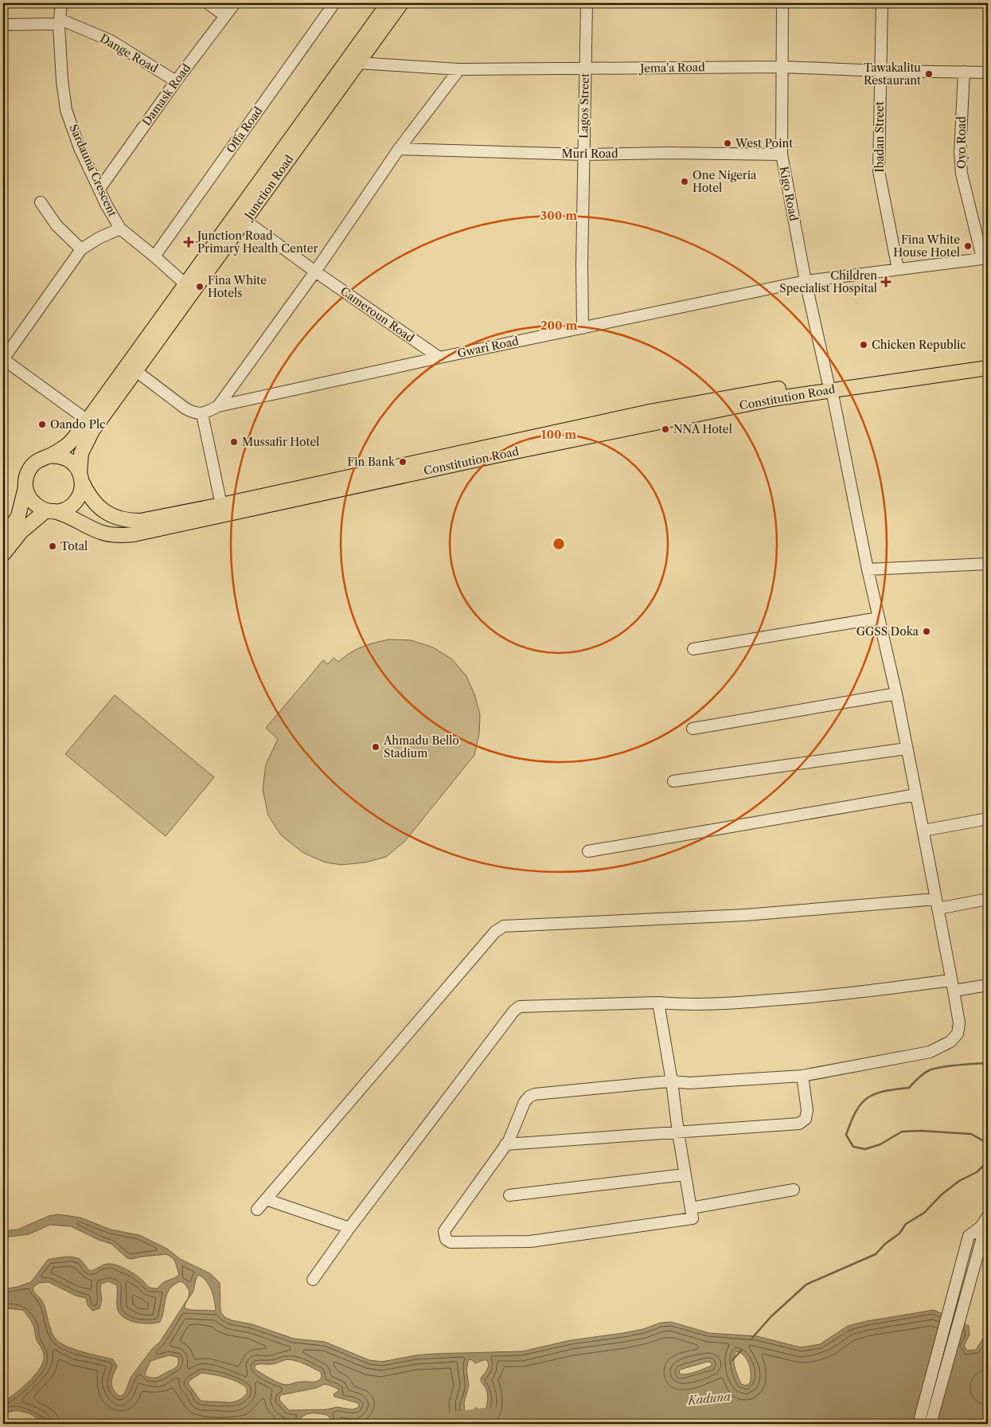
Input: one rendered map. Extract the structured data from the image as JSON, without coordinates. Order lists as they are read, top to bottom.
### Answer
{
  "streets": {
    "main road": ["Junction Road", "Constitution Road"],
    "street": [
      "Dange Road",
      "Jema'a Road",
      "Damask Road",
      "Lagos Street",
      "Offa Road",
      "Ibadan Street",
      "Oyo Road",
      "Muri Road",
      "Sardauna Crescent",
      "Kigo Road",
      "Cameroun Road",
      "Gwari Road"
    ]
  },
  "crossings": [
    ["Dange Road", "Damask Road"],
    ["Dange Road", "Sardauna Crescent"],
    ["Jema'a Road", "Lagos Street"],
    ["Jema'a Road", "Ibadan Street"],
    ["Jema'a Road", "Oyo Road"],
    ["Jema'a Road", "Junction Road"],
    ["Jema'a Road", "Kigo Road"],
    ["Jema'a Road", "Gwari Road"],
    ["Damask Road", "Sardauna Crescent"],
    ["Lagos Street", "Muri Road"],
    ["Lagos Street", "Gwari Road"],
    ["Offa Road", "Sardauna Crescent"],
    ["Ibadan Street", "Gwari Road"],
    ["Oyo Road", "Gwari Road"],
    ["Muri Road", "Kigo Road"],
    ["Muri Road", "Gwari Road"],
    ["Sardauna Crescent", "Junction Road"],
    ["Junction Road", "Cameroun Road"],
    ["Junction Road", "Constitution Road"],
    ["Kigo Road", "Gwari Road"],
    ["Kigo Road", "Constitution Road"],
    ["Cameroun Road", "Gwari Road"]
  ],
  "water": ["Kaduna"],
  "places": {
    "other": [
      "Tawakalitu Restaurant",
      "West Point",
      "One Nigeria Hotel",
      "Fina White House Hotel",
      "Fina White Hotels",
      "Chicken Republic",
      "Oando Plc",
      "NNA Hotel",
      "Mussafir Hotel",
      "Fin Bank",
      "Total",
      "GGSS Doka",
      "Ahmadu Bello Stadium"
    ],
    "health": ["Junction Road Primary Health Center", "Children Specialist Hospital"]
  },
  "rings": ["300 m", "200 m", "100 m"]
}
